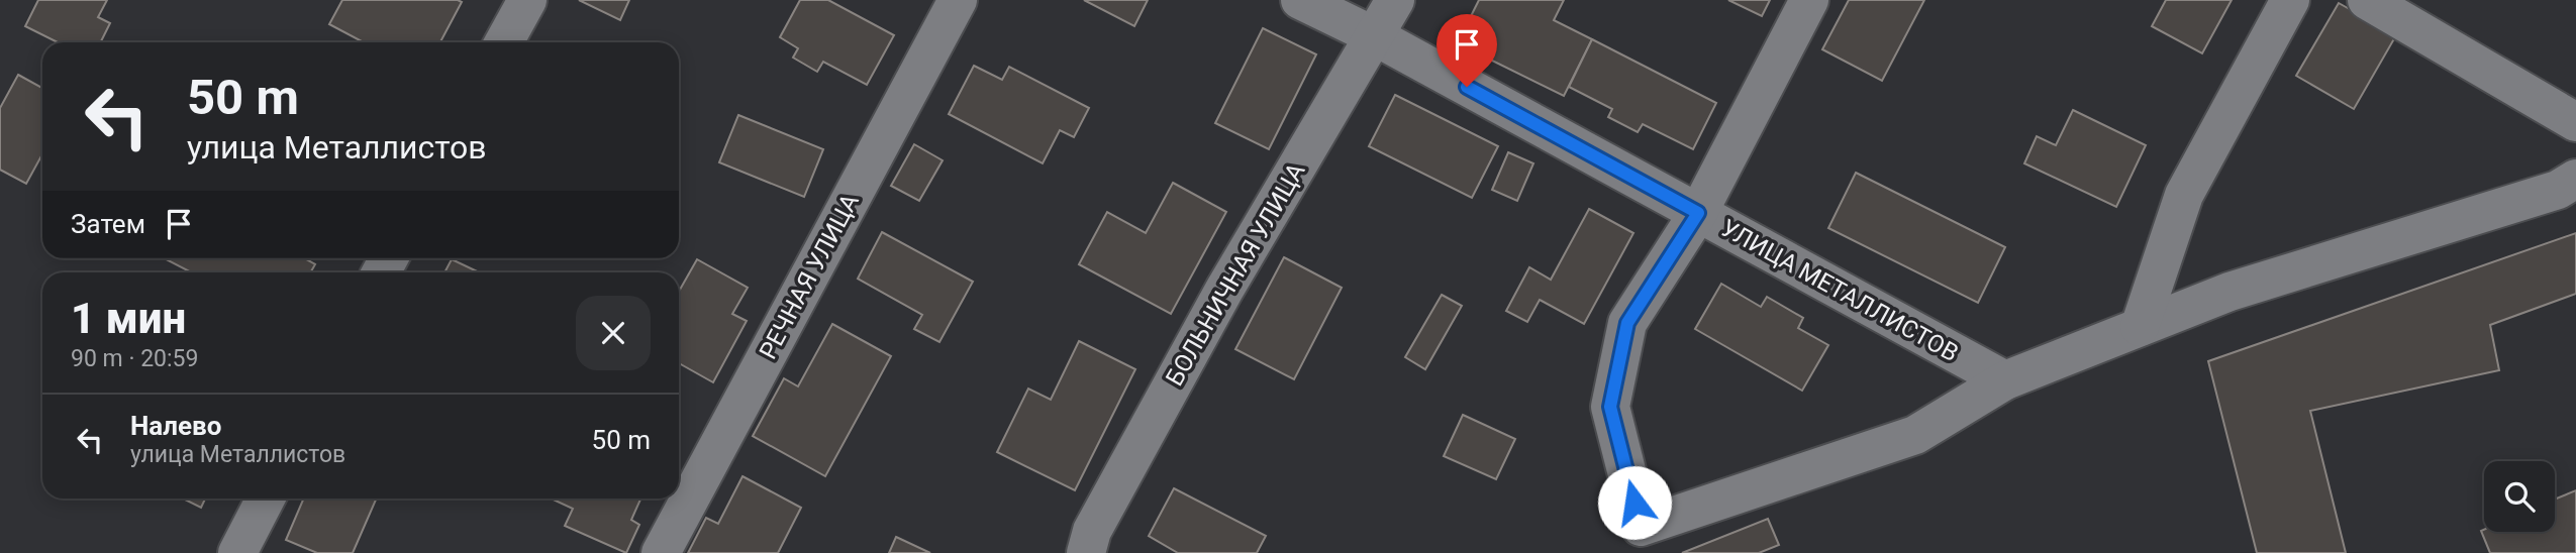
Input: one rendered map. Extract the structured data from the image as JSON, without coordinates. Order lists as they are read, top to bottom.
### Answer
{
  "streets": {
    "street": ["БОЛЬНИЧНАЯ УЛИЦА", "РЕЧНАЯ УЛИЦА", "УЛИЦА МЕТАЛЛИСТОВ"]
  },
  "crossings": [
    ["БОЛЬНИЧНАЯ УЛИЦА", "УЛИЦА МЕТАЛЛИСТОВ"]
  ],
  "page": {
    "turn": ["50 m", "улица Металлистов"],
    "then": "Затем",
    "heading": ["1 мин", "90 m · 20:59"],
    "list": [
      {
        "name": "Налево",
        "note": "улица Металлистов",
        "value": "50 m"
      }
    ]
  }
}
